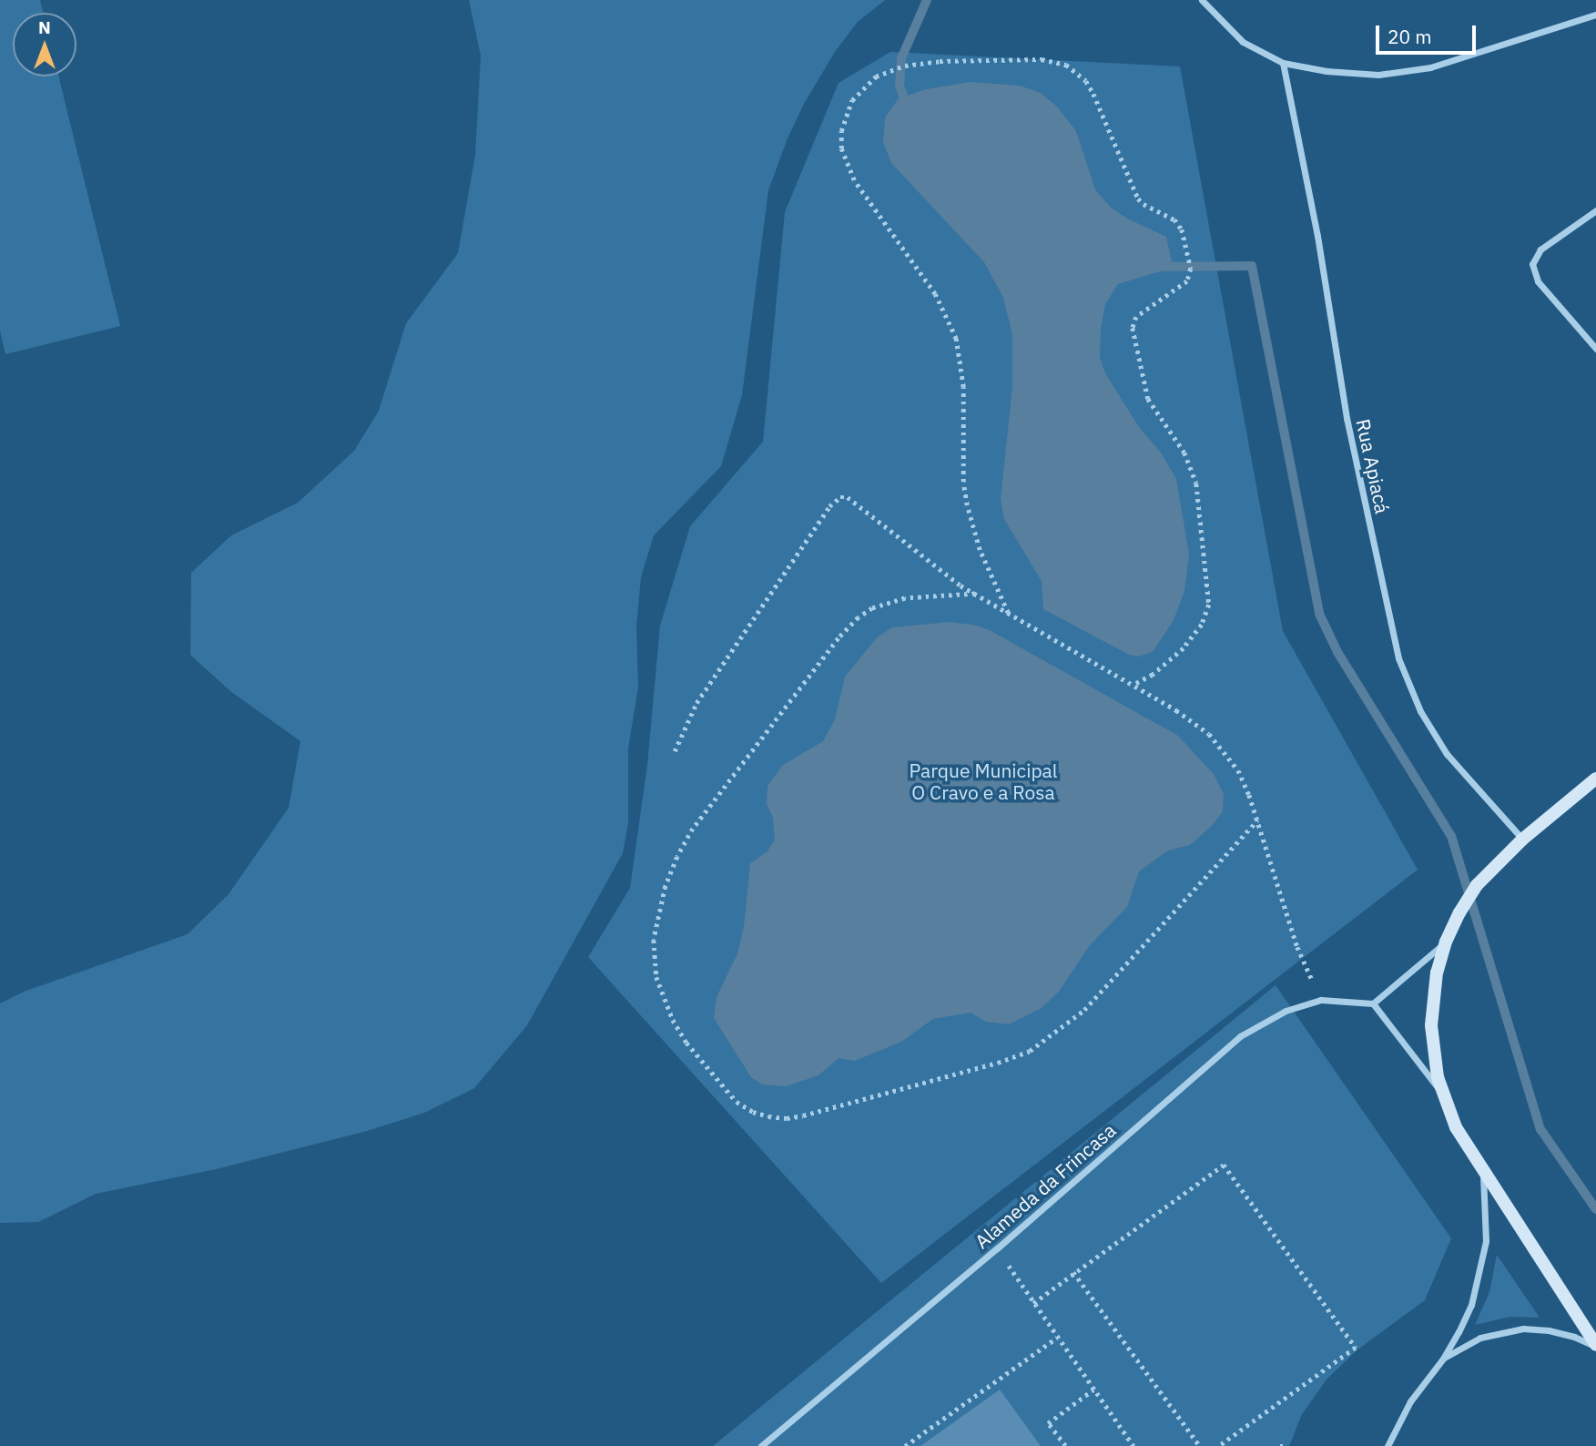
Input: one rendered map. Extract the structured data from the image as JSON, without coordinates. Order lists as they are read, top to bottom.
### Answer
{
  "streets": {
    "street": ["Rua Apiacá", "Alameda da Frincasa"]
  },
  "parks": ["Parque Municipal O Cravo e a Rosa"],
  "scale_bar": "20 m",
  "north": "top"
}
